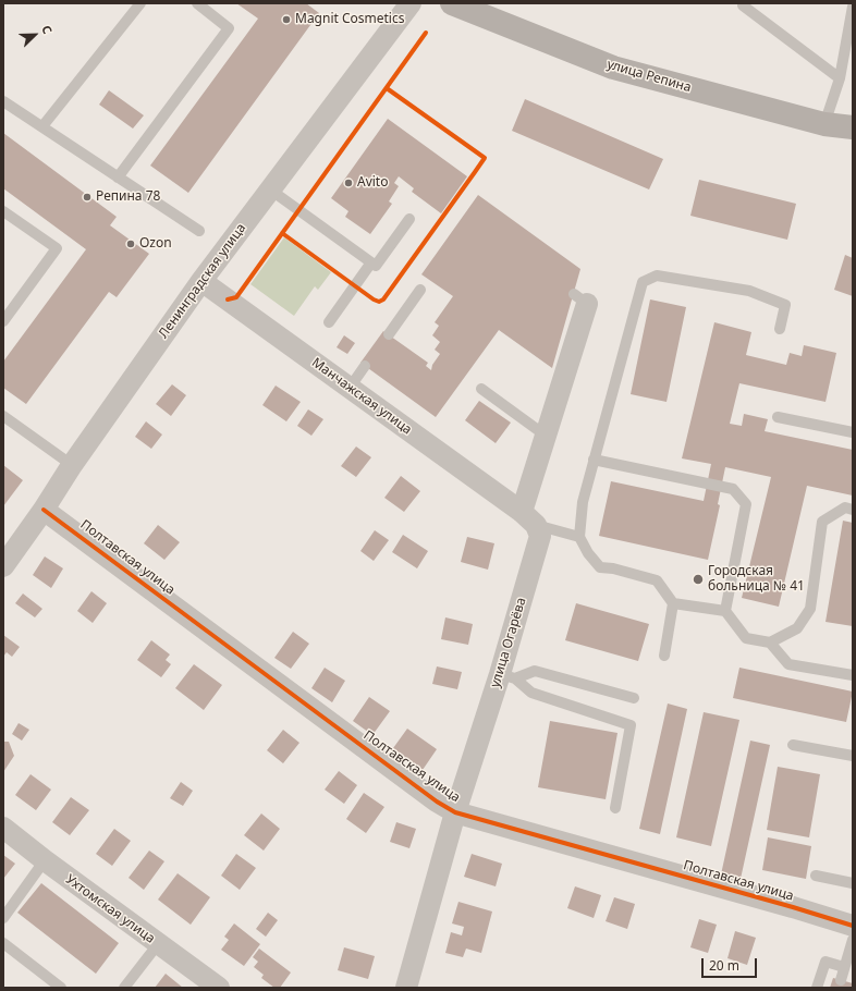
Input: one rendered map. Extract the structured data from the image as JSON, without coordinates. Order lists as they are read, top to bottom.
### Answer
{
  "streets": {
    "main road": ["улица Репина"],
    "street": [
      "Ленинградская улица",
      "Манчажская улица",
      "Полтавская улица",
      "улица Огарёва",
      "Ухтомская улица"
    ]
  },
  "crossings": [
    ["Ленинградская улица", "Манчажская улица"],
    ["Ленинградская улица", "Полтавская улица"],
    ["Манчажская улица", "улица Огарёва"],
    ["Полтавская улица", "улица Огарёва"]
  ],
  "places": [
    "Magnit Cosmetics",
    "Avito",
    "Репина 78",
    "Ozon",
    "Городская больница № 41"
  ],
  "scale_bar": "20 m",
  "north": "top right"
}
